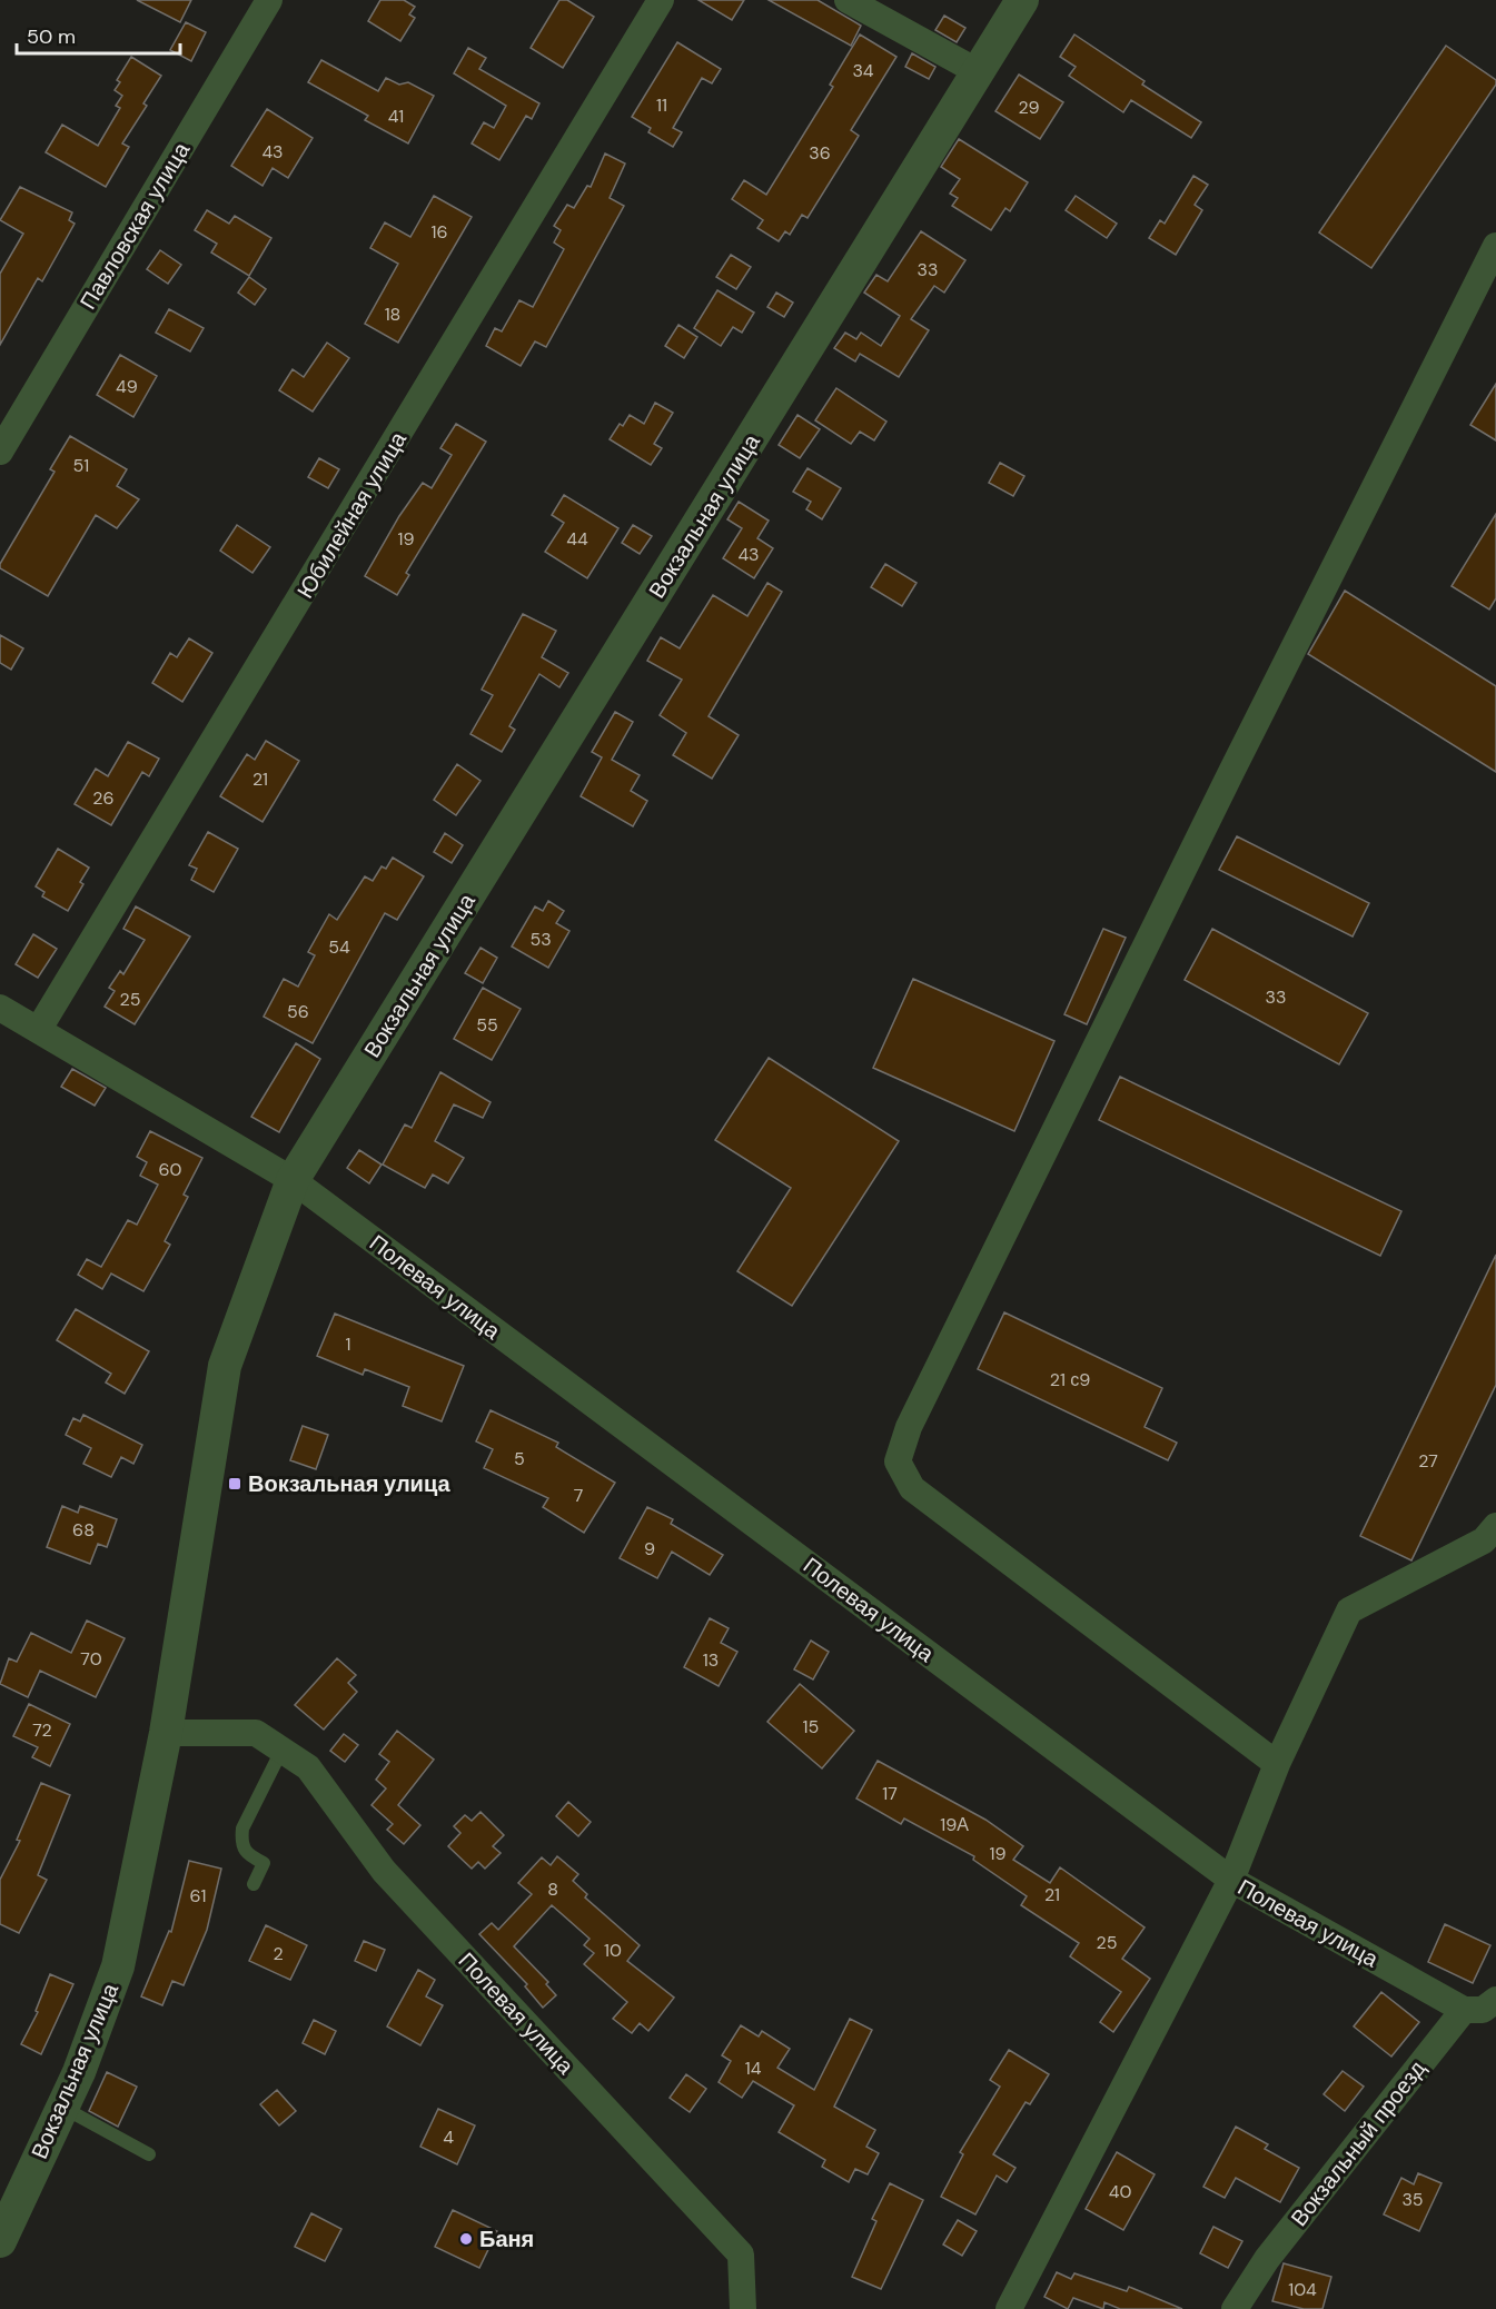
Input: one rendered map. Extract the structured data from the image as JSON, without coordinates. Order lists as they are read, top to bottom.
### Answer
{
  "streets": {
    "street": [
      "Павловская улица",
      "Юбилейная улица",
      "Вокзальная улица",
      "Полевая улица",
      "Вокзальный проезд"
    ]
  },
  "crossings": [
    ["Юбилейная улица", "Полевая улица"],
    ["Вокзальная улица", "Полевая улица"],
    ["Полевая улица", "Вокзальный проезд"]
  ],
  "places": {
    "transit": ["Вокзальная улица"],
    "other": ["Баня"]
  },
  "house_numbers": [
    "34",
    "11",
    "29",
    "41",
    "43",
    "36",
    "16",
    "33",
    "18",
    "49",
    "51",
    "19",
    "44",
    "43",
    "21",
    "26",
    "53",
    "54",
    "33",
    "25",
    "56",
    "55",
    "60",
    "1",
    "21 с9",
    "5",
    "27",
    "7",
    "68",
    "9",
    "70",
    "13",
    "15",
    "72",
    "17",
    "19А",
    "19",
    "8",
    "21",
    "61",
    "25",
    "10",
    "2",
    "14",
    "4",
    "40",
    "35",
    "104"
  ],
  "scale_bar": "50 m"
}
